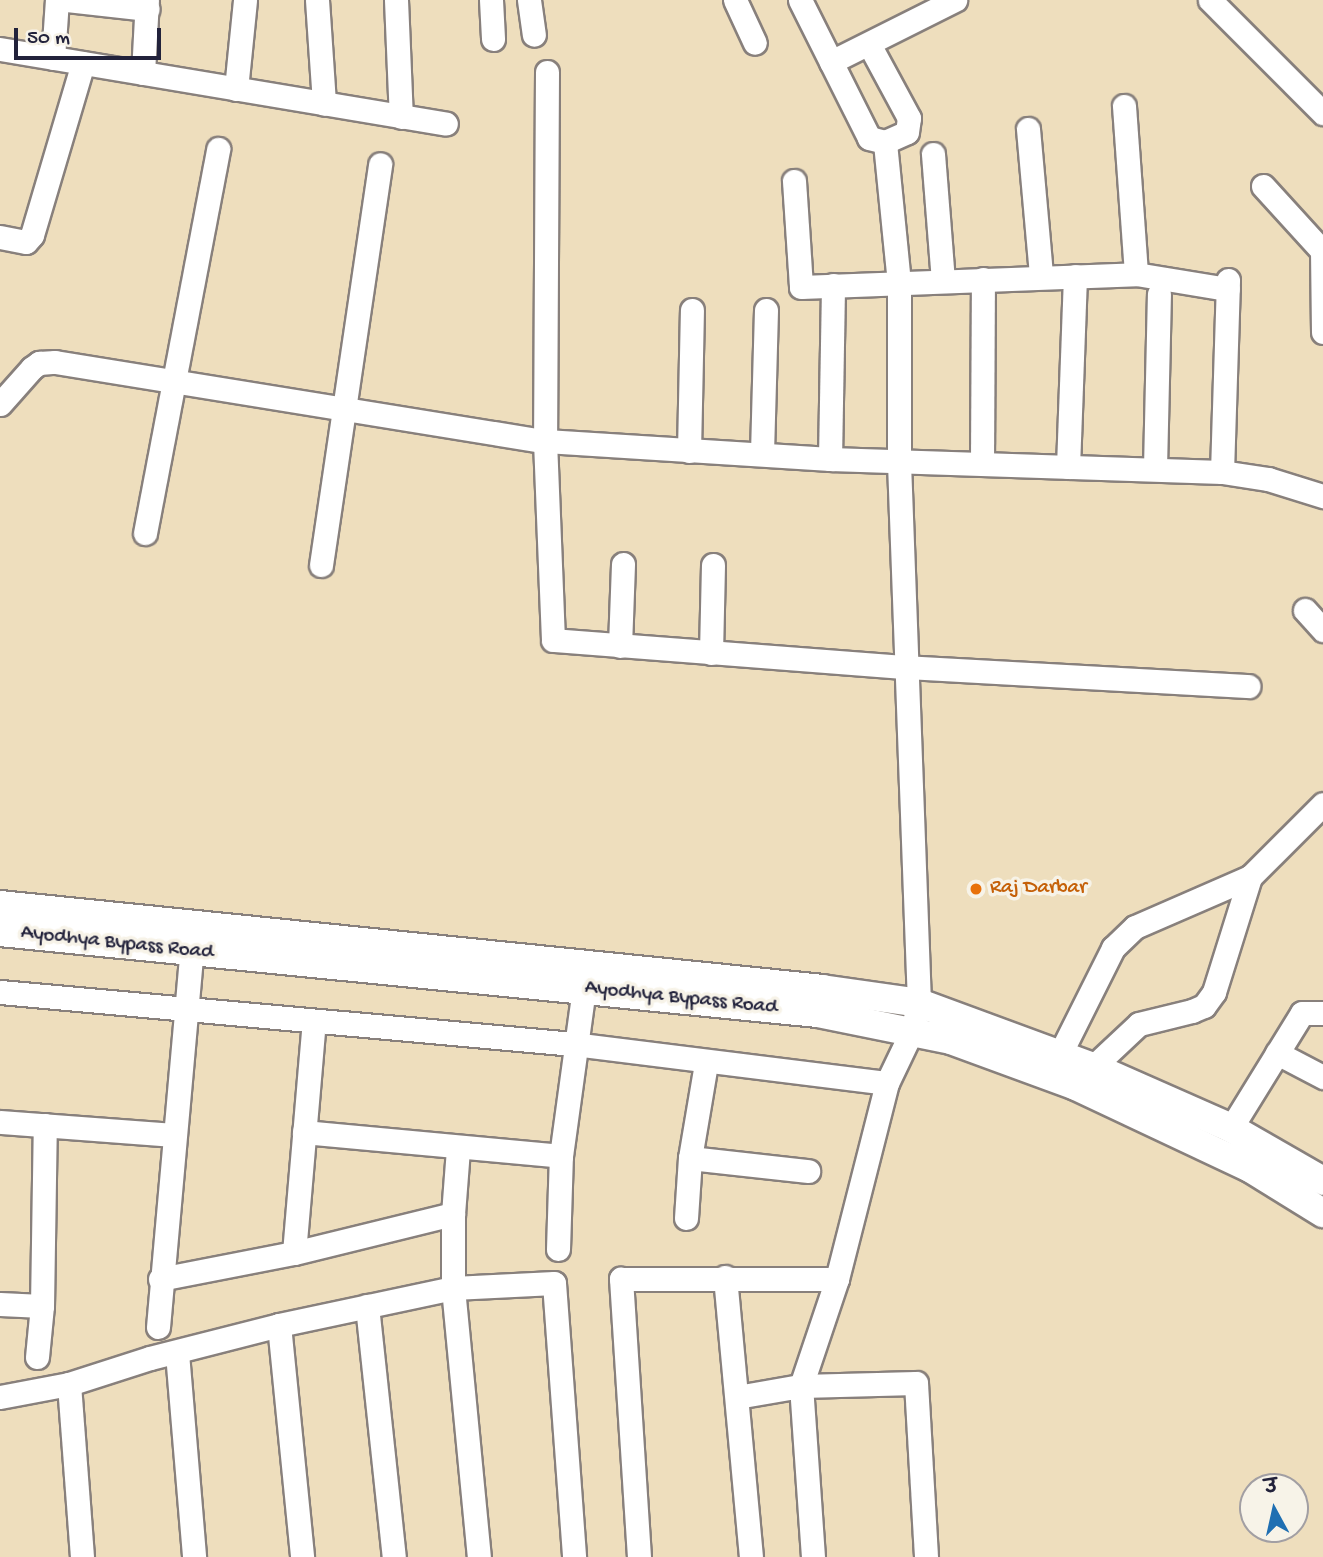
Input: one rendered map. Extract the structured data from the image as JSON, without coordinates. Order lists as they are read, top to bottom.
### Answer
{
  "streets": {
    "main road": ["Ayodhya Bypass Road"]
  },
  "places": ["Raj Darbar"],
  "scale_bar": "50 m",
  "north": "top"
}
